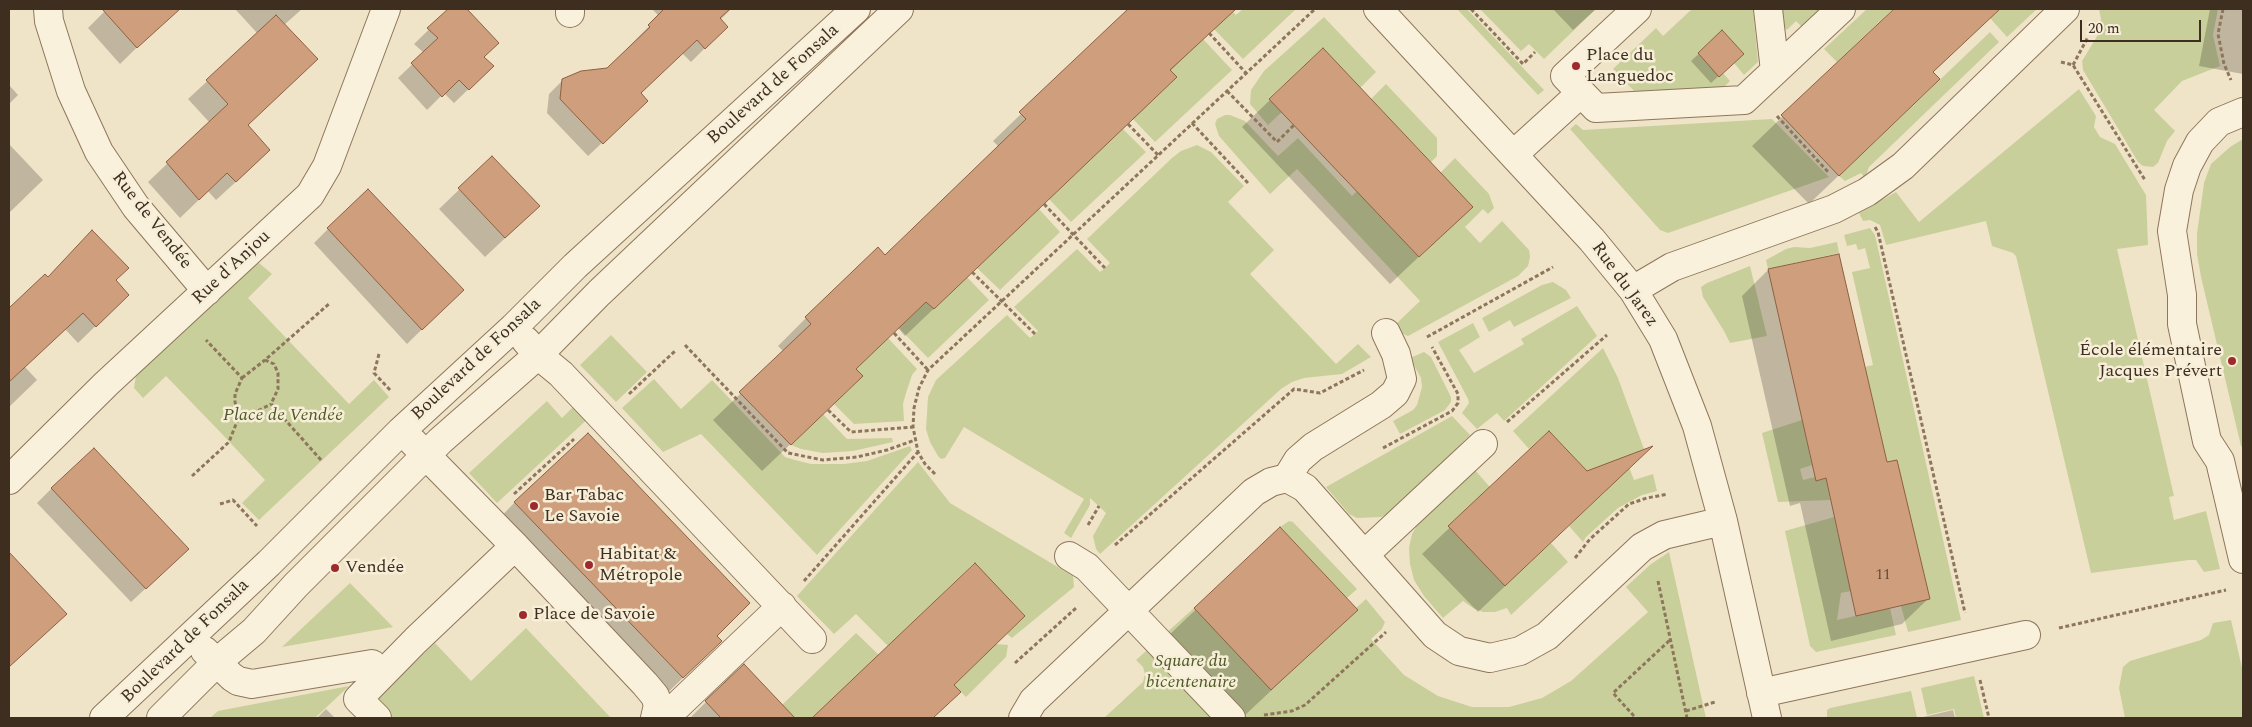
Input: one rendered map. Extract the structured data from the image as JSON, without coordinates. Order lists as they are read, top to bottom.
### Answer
{
  "streets": {
    "street": [
      "Boulevard de Fonsala",
      "Rue de Vendée",
      "Rue d'Anjou",
      "Rue du Jarez"
    ]
  },
  "crossings": [
    ["Rue de Vendée", "Rue d'Anjou"]
  ],
  "parks": ["Place de Vendée", "Square du bicentenaire"],
  "places": [
    "Place du Languedoc",
    "École élémentaire Jacques Prévert",
    "Bar Tabac Le Savoie",
    "Habitat & Métropole",
    "Vendée",
    "Place de Savoie"
  ],
  "house_numbers": ["11"],
  "scale_bar": "20 m"
}
